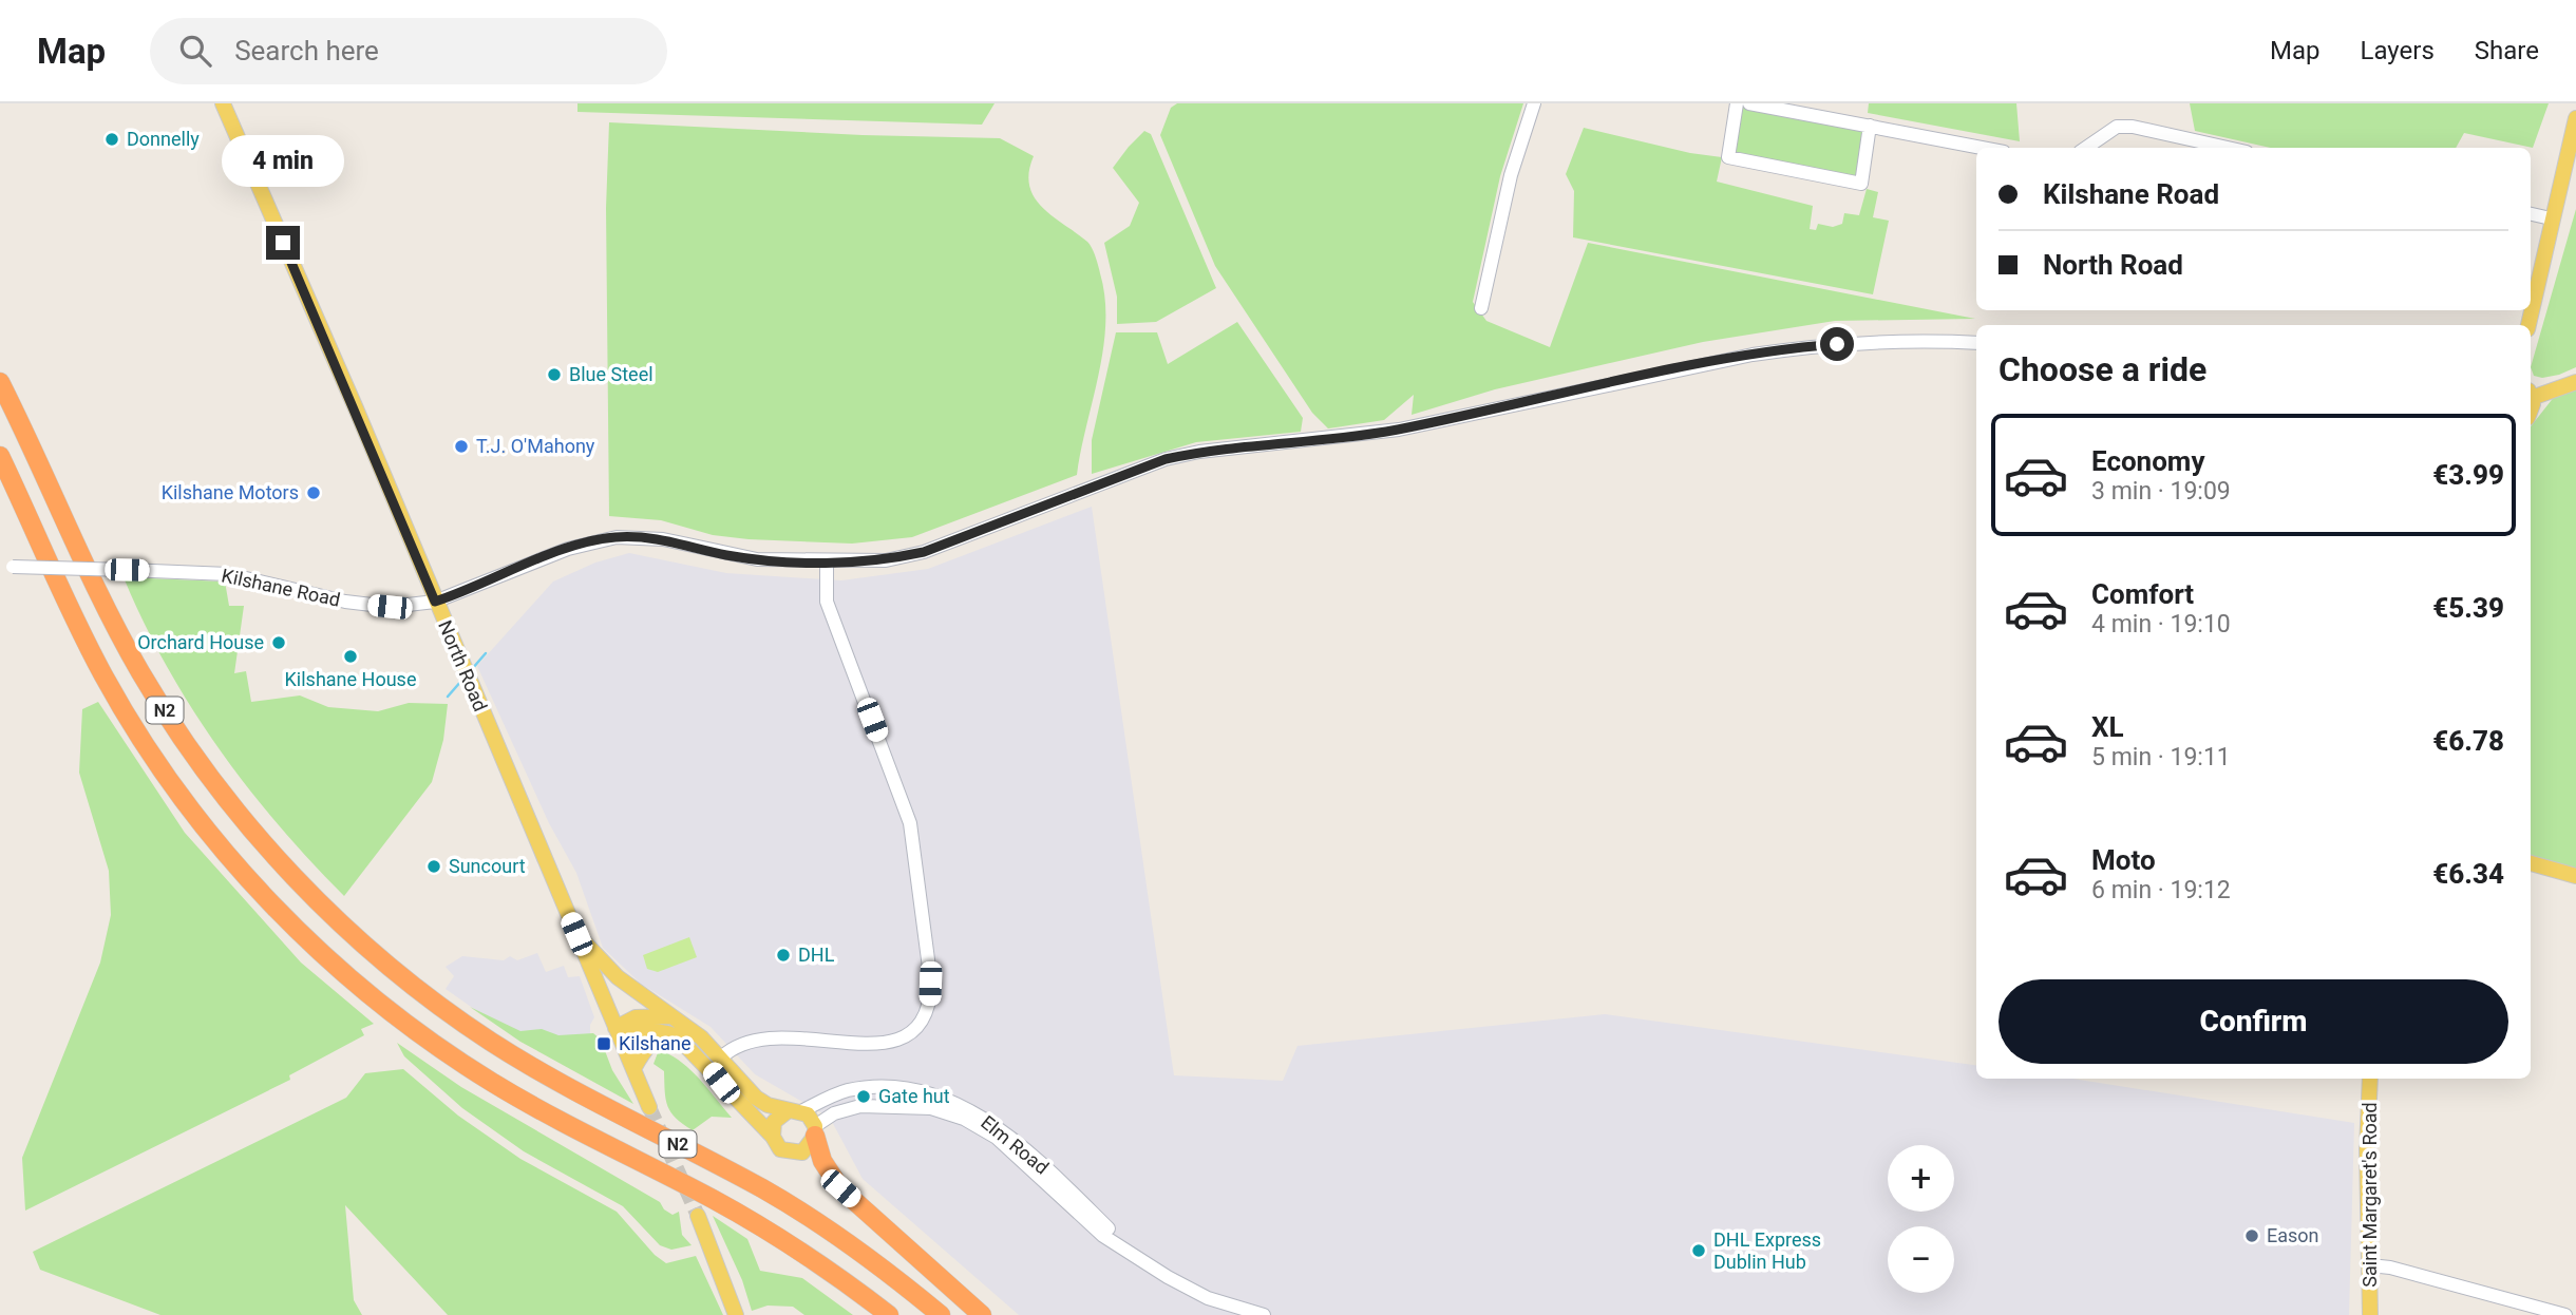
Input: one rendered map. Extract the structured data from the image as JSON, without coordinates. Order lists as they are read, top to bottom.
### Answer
{
  "streets": {
    "highway": ["N2"],
    "main road": ["North Road", "Saint Margaret's Road"],
    "street": ["Kilshane Road", "Elm Road"]
  },
  "crossings": [
    ["Kilshane Road", "North Road"]
  ],
  "places": {
    "other": [
      "Donnelly",
      "Blue Steel",
      "T.J. O'Mahony",
      "Kilshane Motors",
      "Orchard House",
      "Kilshane House",
      "Suncourt",
      "DHL",
      "Gate hut",
      "Eason",
      "DHL Express Dublin Hub"
    ],
    "transit": ["Kilshane"]
  },
  "page": {
    "header": "Map",
    "search": "Search here",
    "nav": ["Map", "Layers", "Share"],
    "bubble": "4 min",
    "banner": ["Kilshane Road", "North Road"],
    "heading": "Choose a ride",
    "list": [
      {
        "name": "Economy",
        "note": "3 min · 19:09",
        "value": "€3.99"
      },
      {
        "name": "Comfort",
        "note": "4 min · 19:10",
        "value": "€5.39"
      },
      {
        "name": "XL",
        "note": "5 min · 19:11",
        "value": "€6.78"
      },
      {
        "name": "Moto",
        "note": "6 min · 19:12",
        "value": "€6.34"
      }
    ],
    "buttons": "Confirm",
    "map_buttons": ["+", "−"]
  }
}
